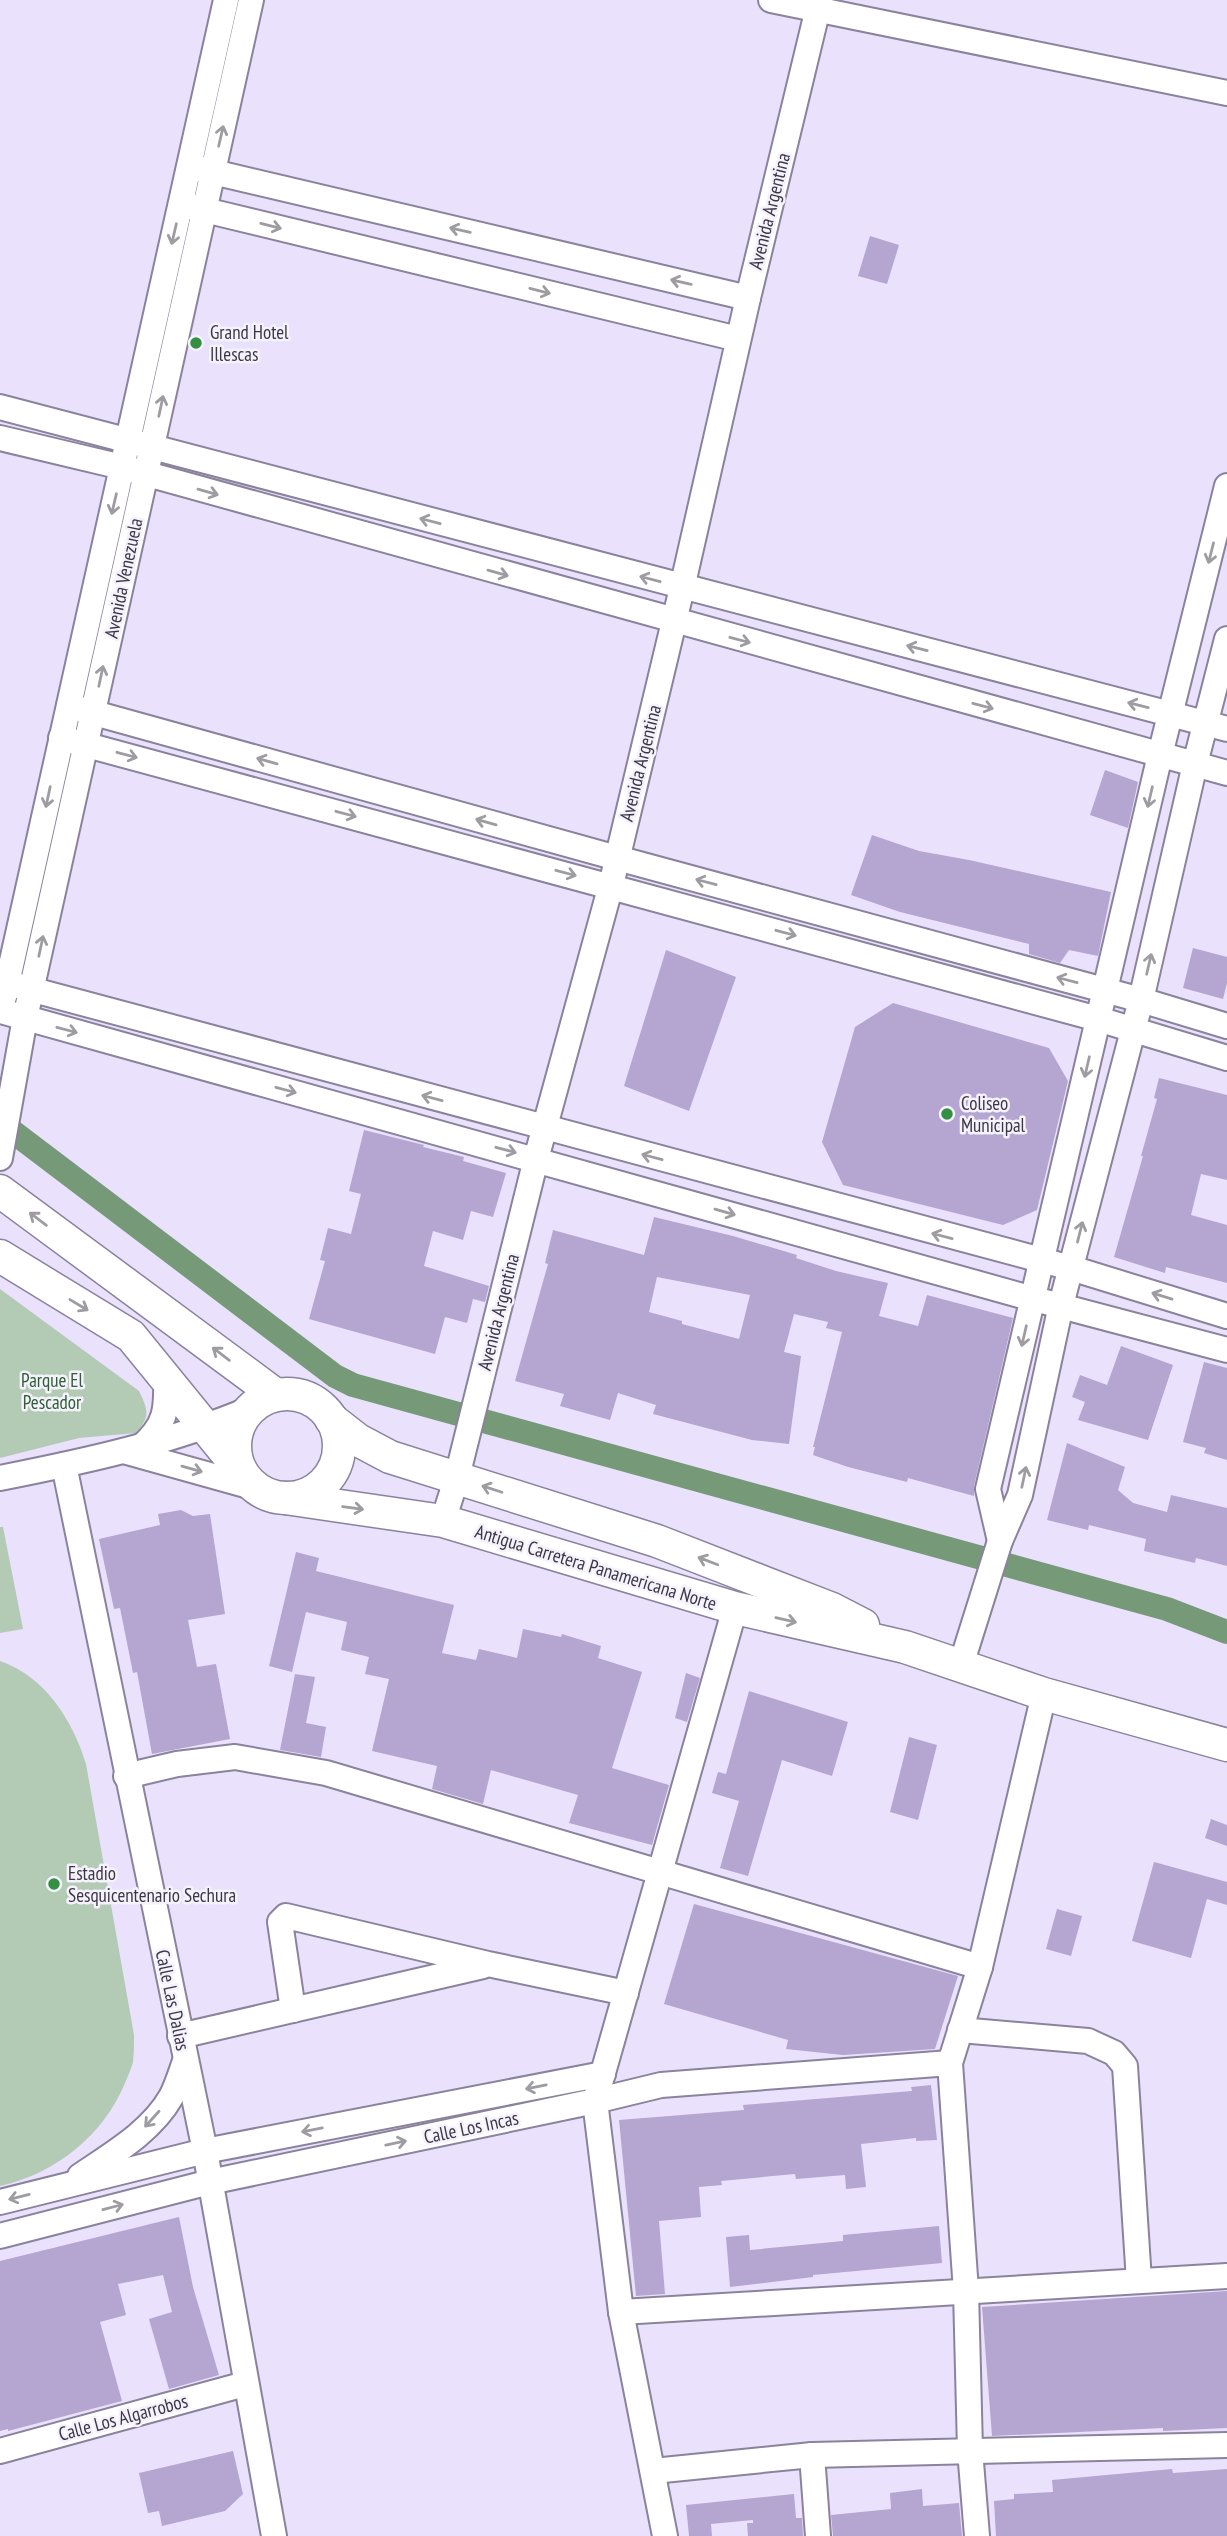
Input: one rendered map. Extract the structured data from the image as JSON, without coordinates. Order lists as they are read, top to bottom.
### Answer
{
  "streets": {
    "main road": ["Antigua Carretera Panamericana Norte"],
    "street": [
      "Avenida Argentina",
      "Avenida Venezuela",
      "Calle Las Dalias",
      "Calle Los Incas",
      "Calle Los Algarrobos"
    ]
  },
  "crossings": [
    ["Avenida Argentina", "Antigua Carretera Panamericana Norte"],
    ["Calle Las Dalias", "Calle Los Incas"],
    ["Calle Las Dalias", "Calle Los Algarrobos"]
  ],
  "parks": ["Parque El Pescador"],
  "places": ["Grand Hotel Illescas", "Coliseo Municipal", "Estadio Sesquicentenario Sechura"]
}
